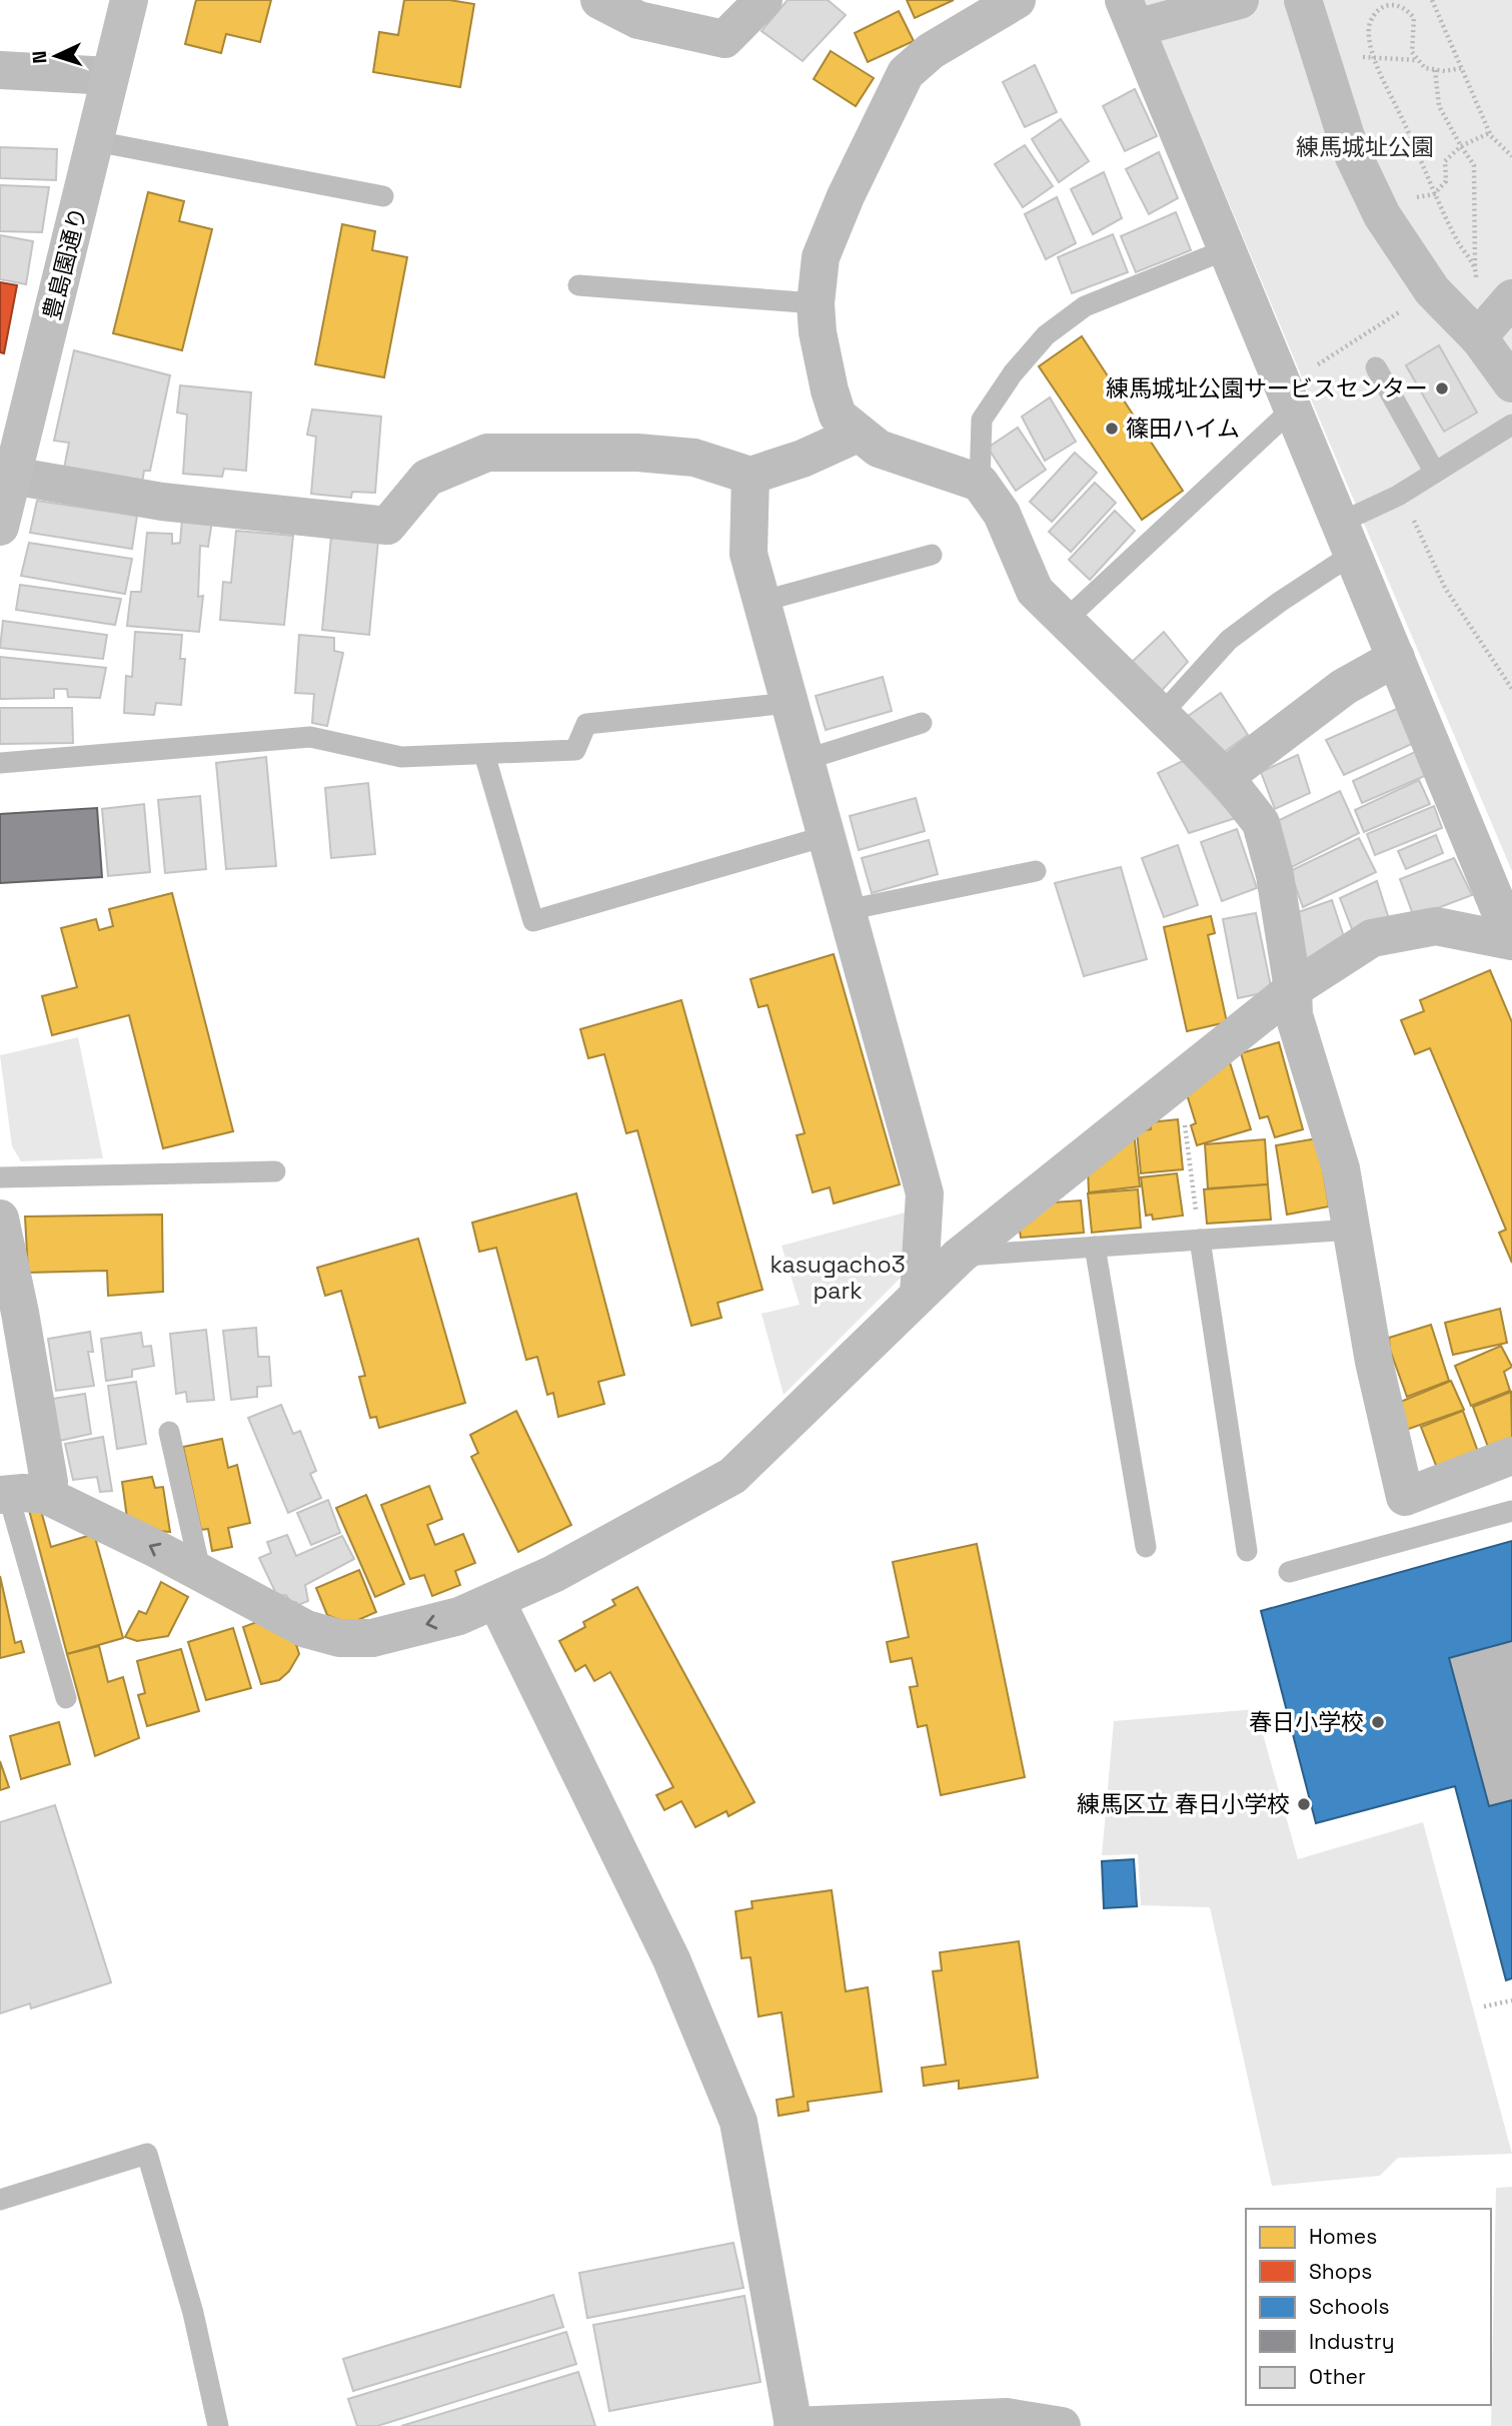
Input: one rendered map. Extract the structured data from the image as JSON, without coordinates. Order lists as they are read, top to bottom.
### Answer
{
  "streets": {
    "street": ["豊島園通り"]
  },
  "parks": ["練馬城址公園", "kasugacho3 park"],
  "places": [
    "練馬城址公園サービスセンター",
    "篠田ハイム",
    "春日小学校",
    "練馬区立 春日小学校"
  ],
  "legend": [
    "Homes",
    "Shops",
    "Schools",
    "Industry",
    "Other"
  ],
  "north": "left"
}
